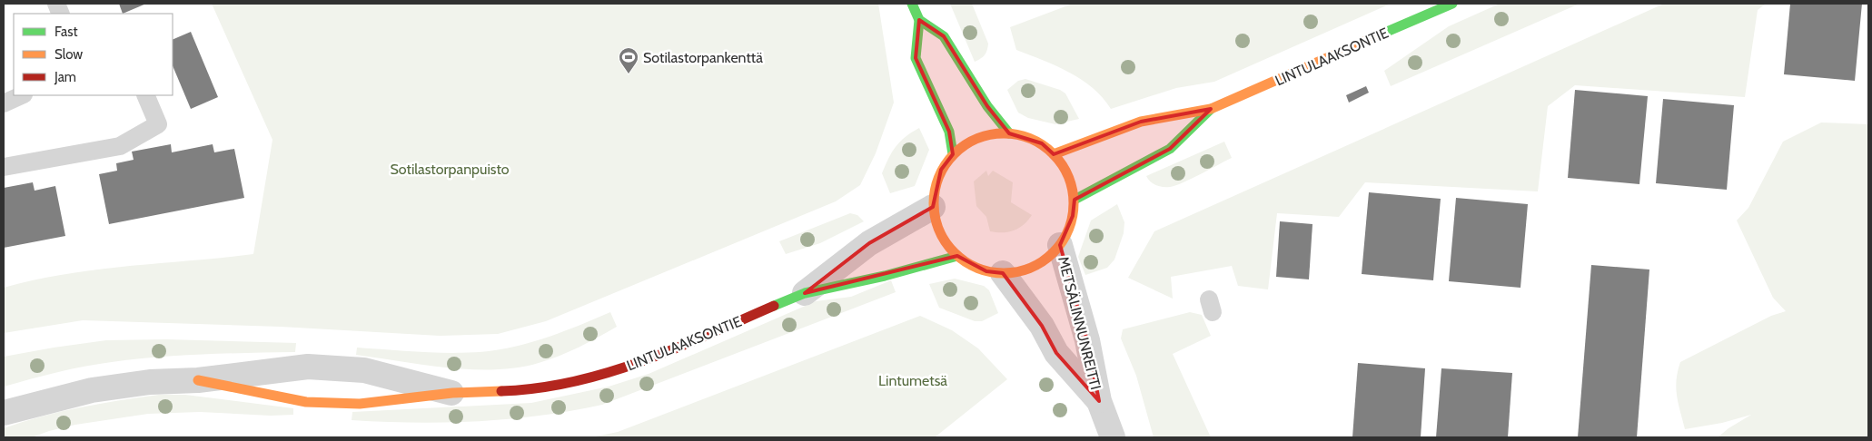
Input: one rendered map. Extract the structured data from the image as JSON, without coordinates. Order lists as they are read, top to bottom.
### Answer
{
  "streets": {
    "street": ["LINTULAAKSONTIE", "METSÄLINNUNREITTI"]
  },
  "crossings": [
    ["LINTULAAKSONTIE", "METSÄLINNUNREITTI"]
  ],
  "parks": ["Sotilastorpanpuisto", "Lintumetsä"],
  "places": {
    "sports": ["Sotilastorpankenttä"]
  },
  "legend": ["Fast", "Slow", "Jam"]
}
